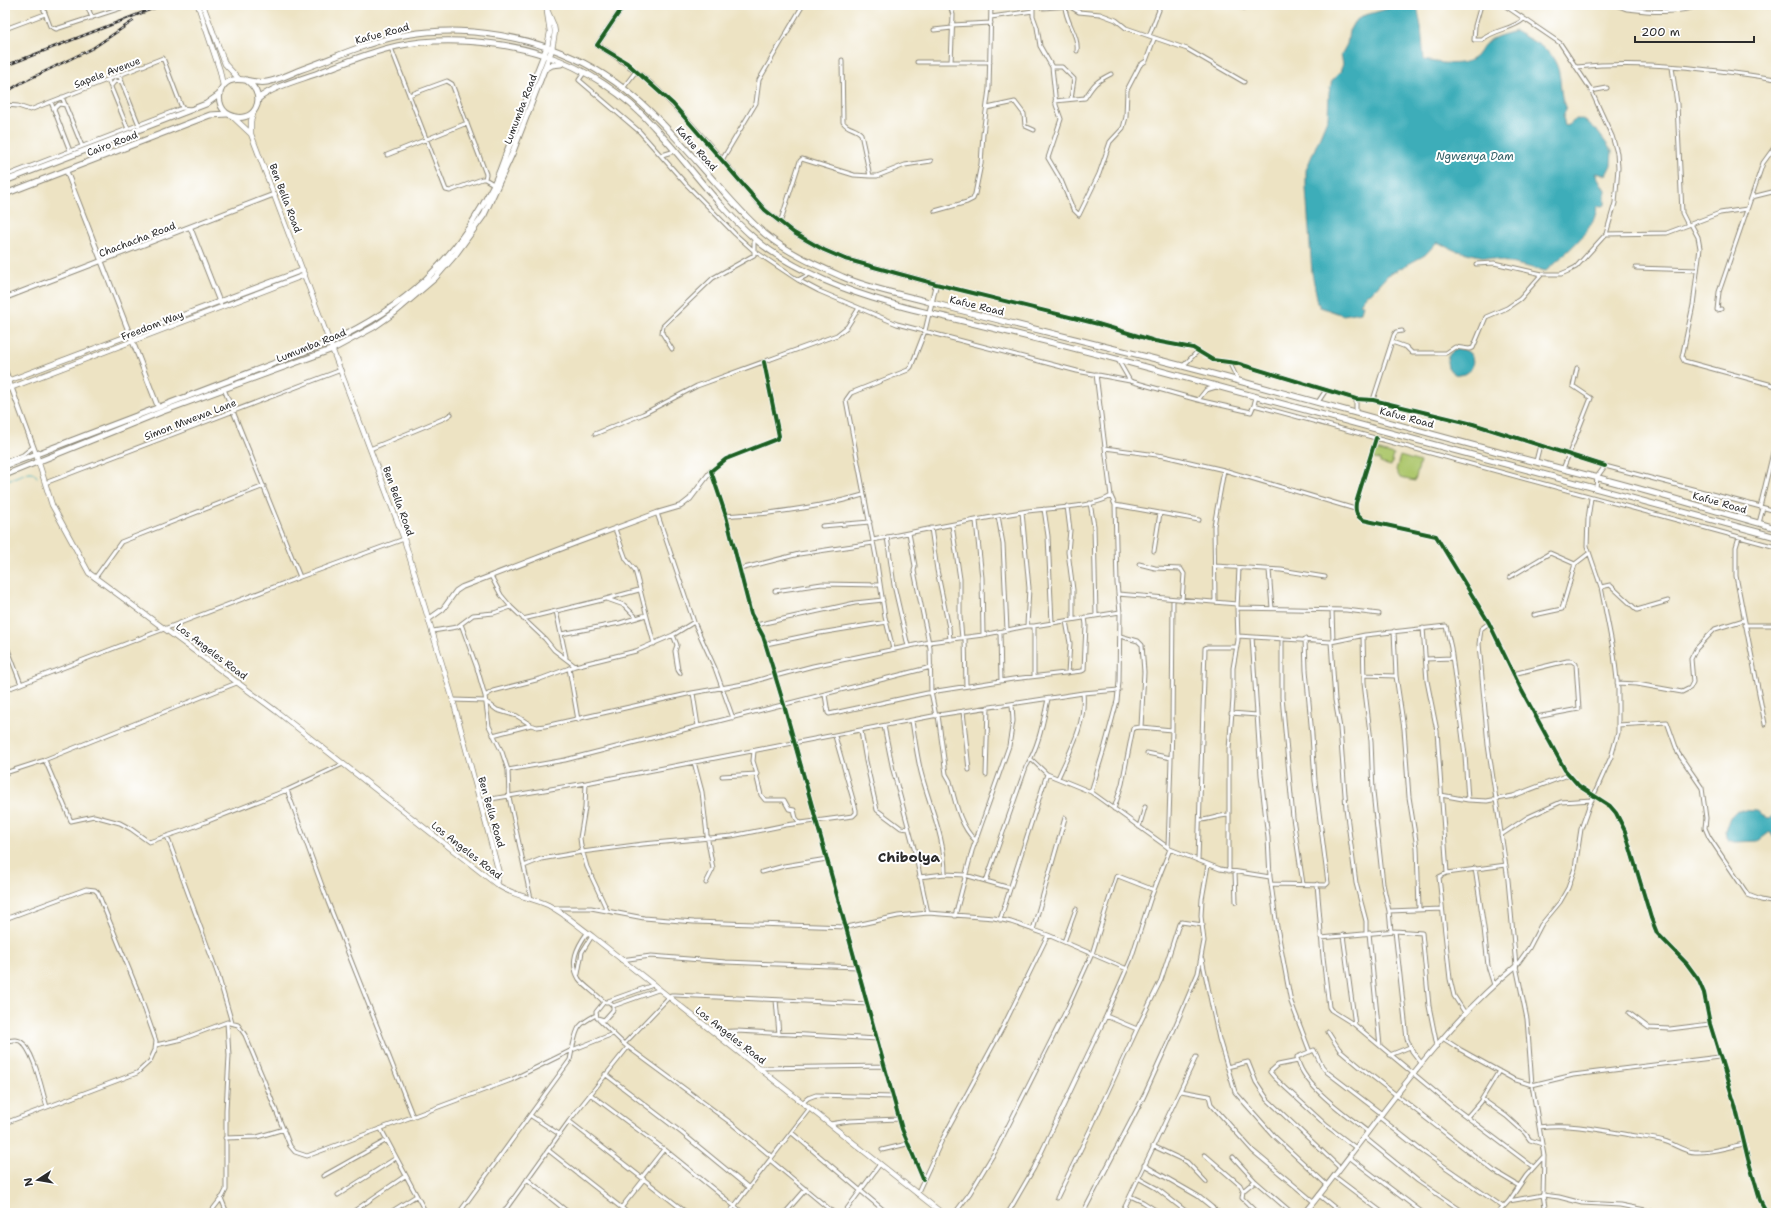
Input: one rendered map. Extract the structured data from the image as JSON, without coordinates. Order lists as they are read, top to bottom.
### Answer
{
  "streets": {
    "main road": [
      "Kafue Road",
      "Lumumba Road",
      "Cairo Road",
      "Ben Bella Road",
      "Freedom Way",
      "Los Angeles Road"
    ],
    "street": ["Sapele Avenue", "Chachacha Road", "Simon Mwewa Lane"]
  },
  "crossings": [
    ["Kafue Road", "Lumumba Road"],
    ["Kafue Road", "Cairo Road"],
    ["Kafue Road", "Ben Bella Road"],
    ["Lumumba Road", "Ben Bella Road"],
    ["Lumumba Road", "Los Angeles Road"],
    ["Cairo Road", "Ben Bella Road"],
    ["Ben Bella Road", "Chachacha Road"],
    ["Ben Bella Road", "Freedom Way"],
    ["Ben Bella Road", "Simon Mwewa Lane"],
    ["Ben Bella Road", "Los Angeles Road"],
    ["Simon Mwewa Lane", "Los Angeles Road"]
  ],
  "districts": ["Chibolya"],
  "water": ["Ngwenya Dam"],
  "scale_bar": "200 m",
  "north": "left"
}
